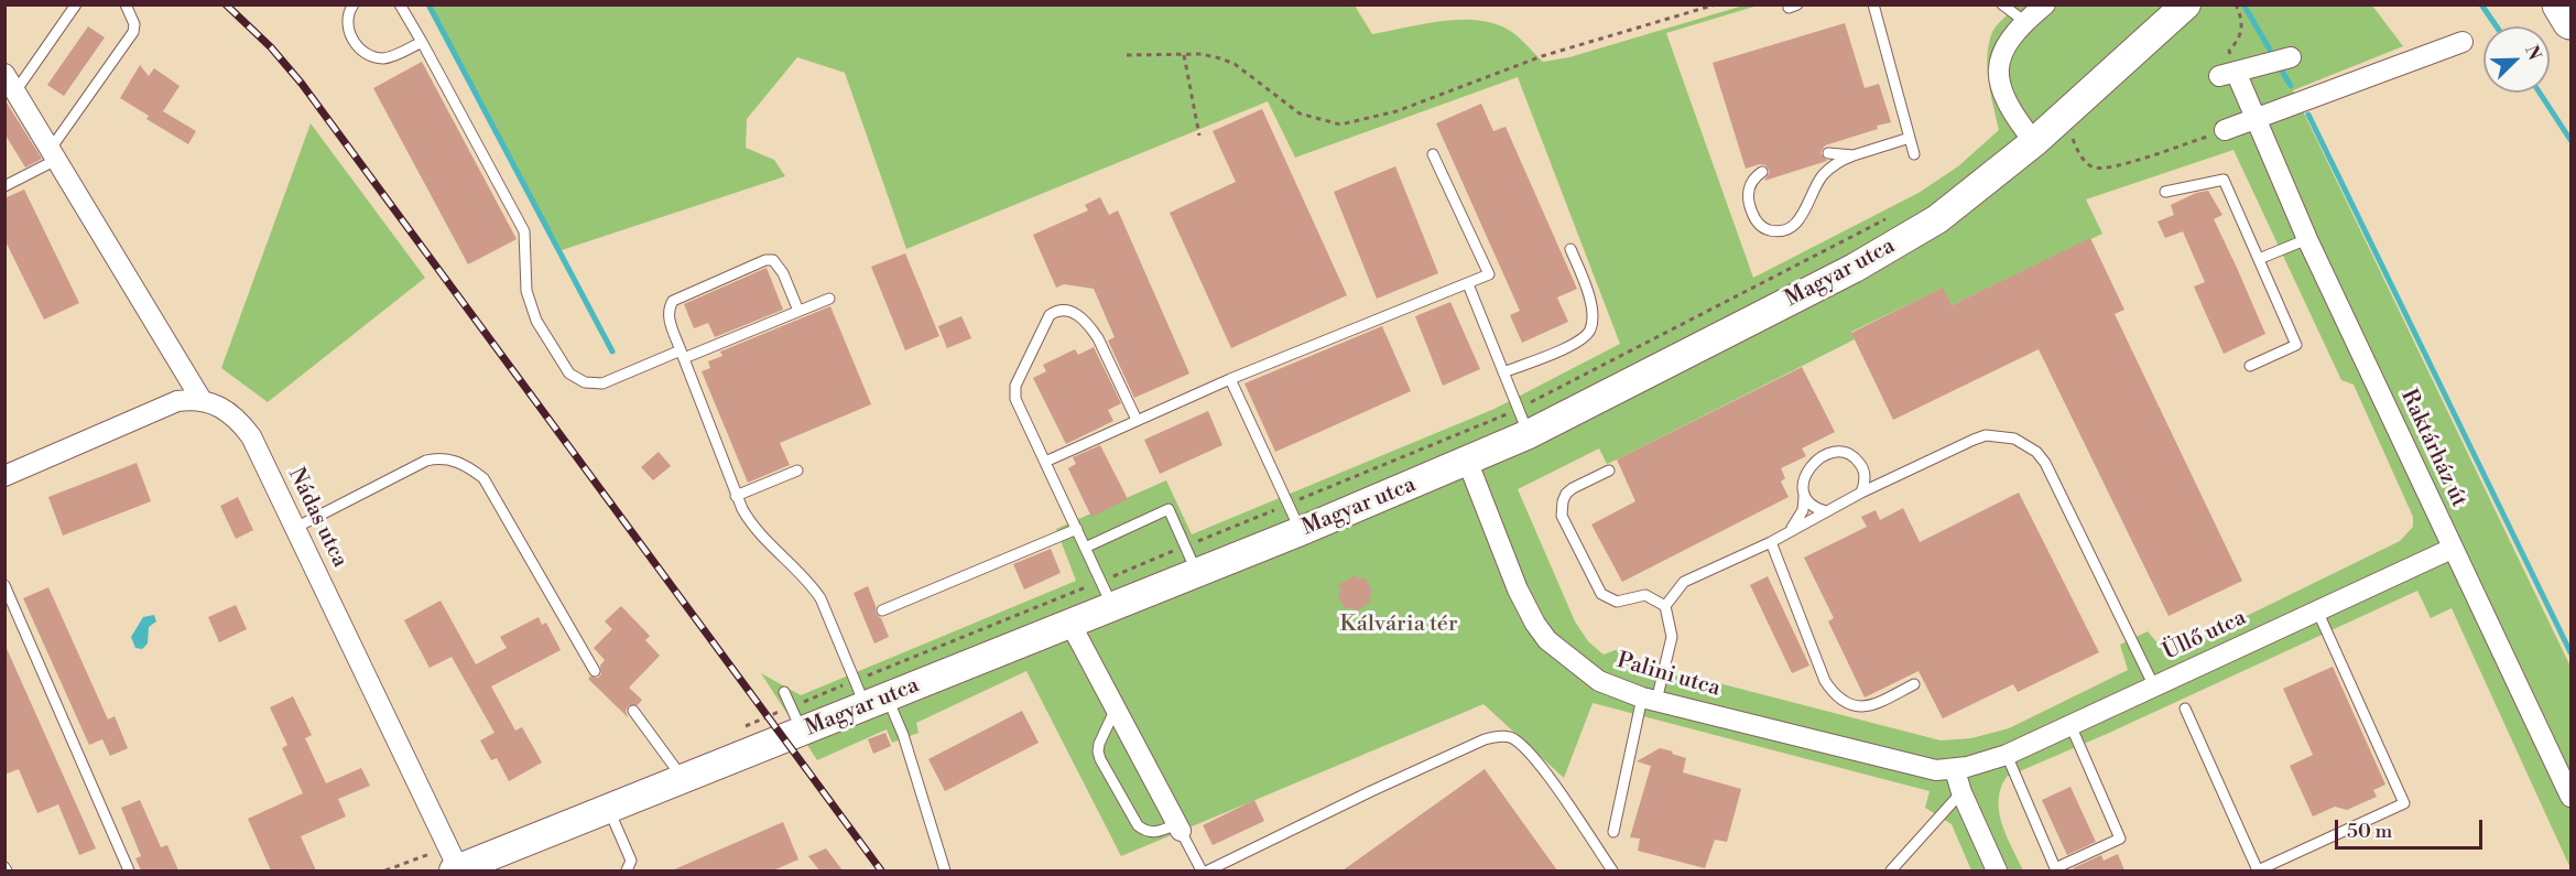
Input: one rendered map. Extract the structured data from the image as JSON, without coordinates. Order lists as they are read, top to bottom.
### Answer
{
  "streets": {
    "main road": ["Magyar utca"],
    "street": [
      "Raktárház út",
      "Nádas utca",
      "Üllő utca",
      "Palini utca"
    ]
  },
  "crossings": [
    ["Magyar utca", "Nádas utca"],
    ["Magyar utca", "Palini utca"],
    ["Raktárház út", "Üllő utca"],
    ["Üllő utca", "Palini utca"]
  ],
  "parks": ["Kálvária tér"],
  "scale_bar": "50 m",
  "north": "top right"
}
